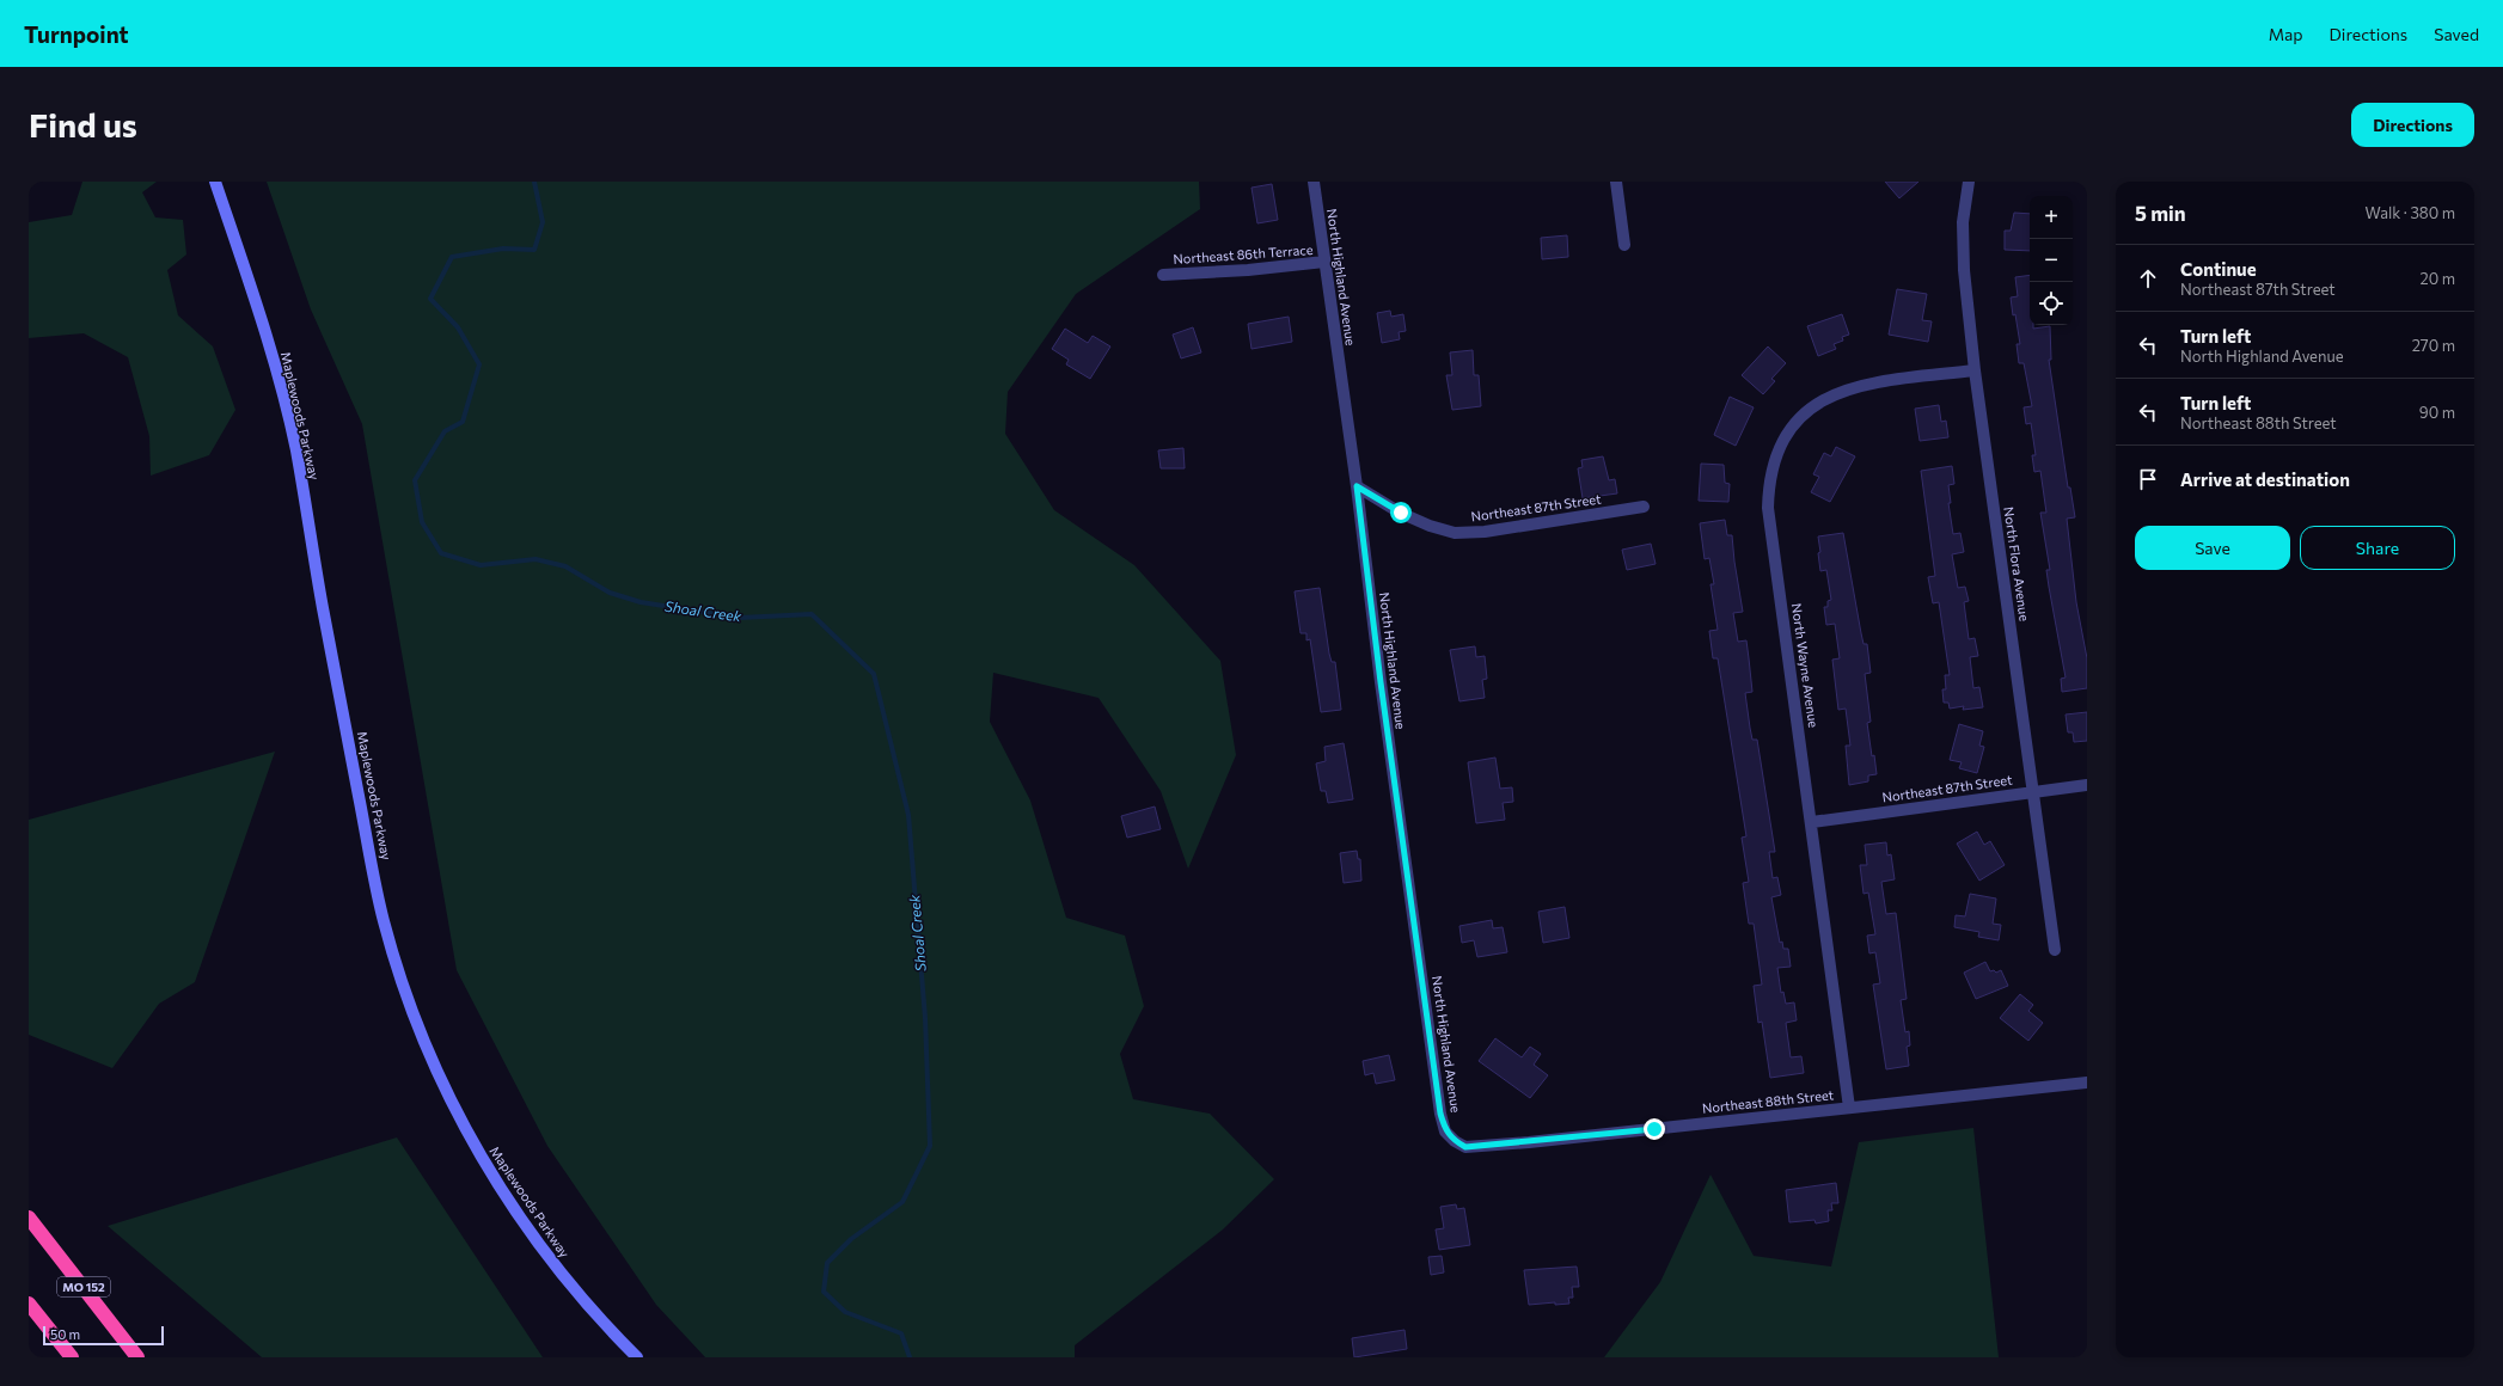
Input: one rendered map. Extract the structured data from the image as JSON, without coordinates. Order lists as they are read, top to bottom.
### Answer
{
  "streets": {
    "highway": ["MO 152"],
    "main road": ["Maplewoods Parkway"],
    "street": [
      "Northeast 86th Terrace",
      "North Highland Avenue",
      "Northeast 87th Street",
      "North Flora Avenue",
      "North Wayne Avenue",
      "Northeast 88th Street"
    ]
  },
  "crossings": [
    ["Northeast 86th Terrace", "North Highland Avenue"],
    ["North Highland Avenue", "Northeast 87th Street"],
    ["North Highland Avenue", "Northeast 88th Street"],
    ["Northeast 87th Street", "North Flora Avenue"],
    ["Northeast 87th Street", "North Wayne Avenue"],
    ["North Flora Avenue", "North Wayne Avenue"],
    ["North Wayne Avenue", "Northeast 88th Street"]
  ],
  "water": ["Shoal Creek"],
  "scale_bar": "50 m",
  "page": {
    "header": "Turnpoint",
    "nav": ["Map", "Directions", "Saved"],
    "buttons": [
      "Directions",
      ["Save", "Share"]
    ],
    "title": "Find us",
    "heading": ["5 min", "Walk · 380 m"],
    "map_buttons": ["+", "−"],
    "list": [
      ["Continue", "Northeast 87th Street", "20 m"],
      ["Turn left", "North Highland Avenue", "270 m"],
      ["Turn left", "Northeast 88th Street", "90 m"],
      "Arrive at destination"
    ],
    "scale": "50 m"
  }
}
